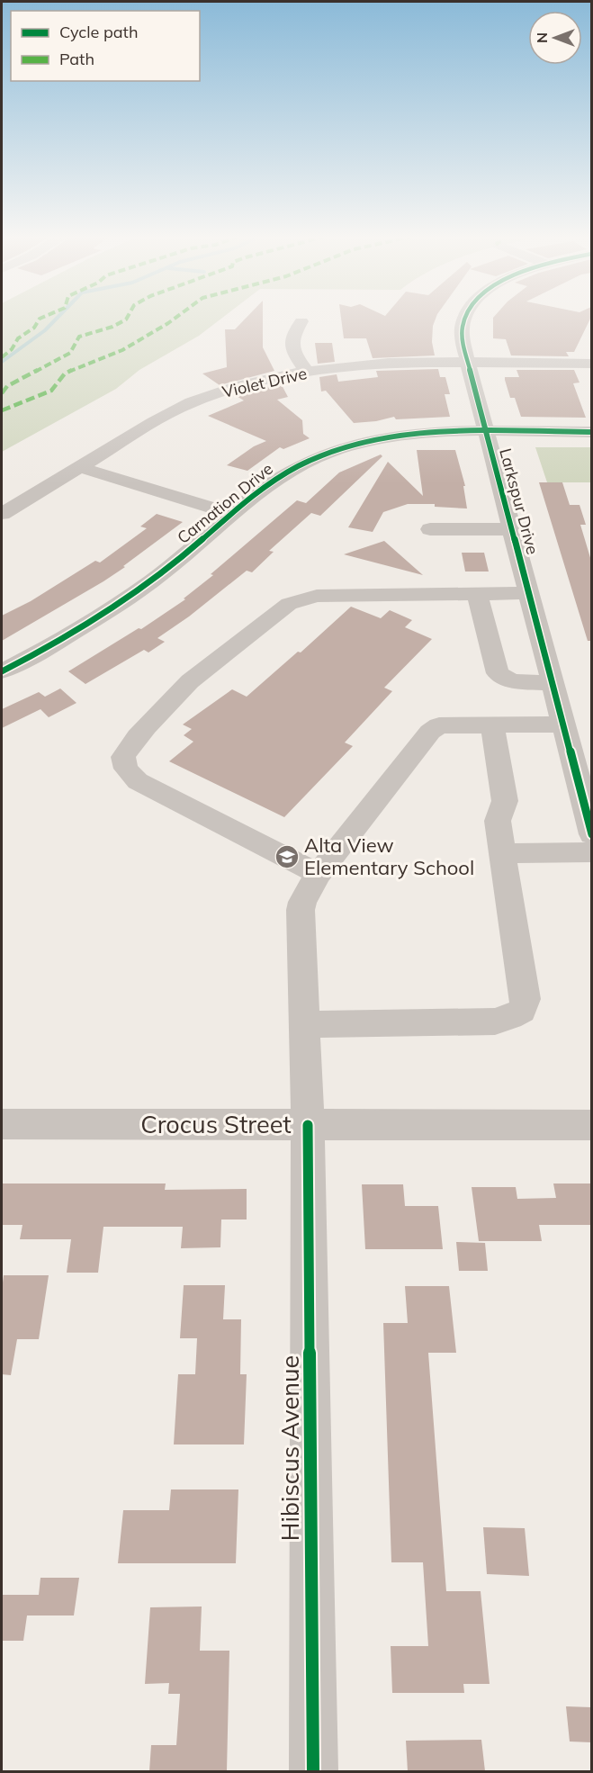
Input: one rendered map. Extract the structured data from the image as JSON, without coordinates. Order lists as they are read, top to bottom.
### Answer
{
  "streets": {
    "street": [
      "Violet Drive",
      "Larkspur Drive",
      "Carnation Drive",
      "Crocus Street",
      "Hibiscus Avenue"
    ]
  },
  "crossings": [
    ["Violet Drive", "Larkspur Drive"],
    ["Larkspur Drive", "Carnation Drive"],
    ["Larkspur Drive", "Hibiscus Avenue"],
    ["Crocus Street", "Hibiscus Avenue"]
  ],
  "places": {
    "school or university": ["Alta View Elementary School"]
  },
  "legend": ["Cycle path", "Path"],
  "north": "left"
}
